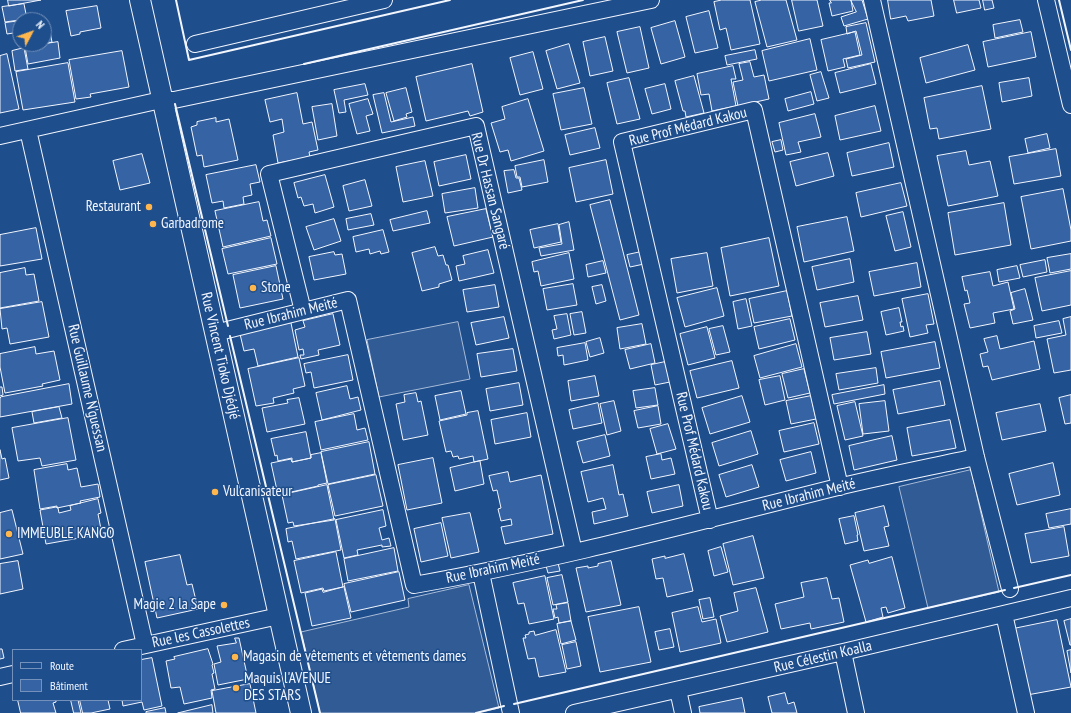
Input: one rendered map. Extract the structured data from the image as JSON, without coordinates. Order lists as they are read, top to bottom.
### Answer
{
  "streets": {
    "street": [
      "Rue Prof Médard Kakou",
      "Rue Dr Hassan Sangaré",
      "Rue Ibrahim Meité",
      "Rue Vincent Tioko Djédjé",
      "Rue Guillaume N'guessan",
      "Rue les Cassolettes",
      "Rue Célestin Koalla"
    ]
  },
  "crossings": [
    ["Rue Prof Médard Kakou", "Rue Ibrahim Meité"],
    ["Rue Dr Hassan Sangaré", "Rue Ibrahim Meité"],
    ["Rue Ibrahim Meité", "Rue Vincent Tioko Djédjé"],
    ["Rue Vincent Tioko Djédjé", "Rue les Cassolettes"],
    ["Rue Guillaume N'guessan", "Rue les Cassolettes"]
  ],
  "places": [
    "Restaurant",
    "Garbadrome",
    "Stone",
    "Vulcanisateur",
    "IMMEUBLE KANGO",
    "Magie 2 la Sape",
    "Magasin de vêtements et vêtements dames",
    "Maquis l'AVENUE DES STARS"
  ],
  "legend": ["Route", "Bâtiment"],
  "north": "top right"
}
